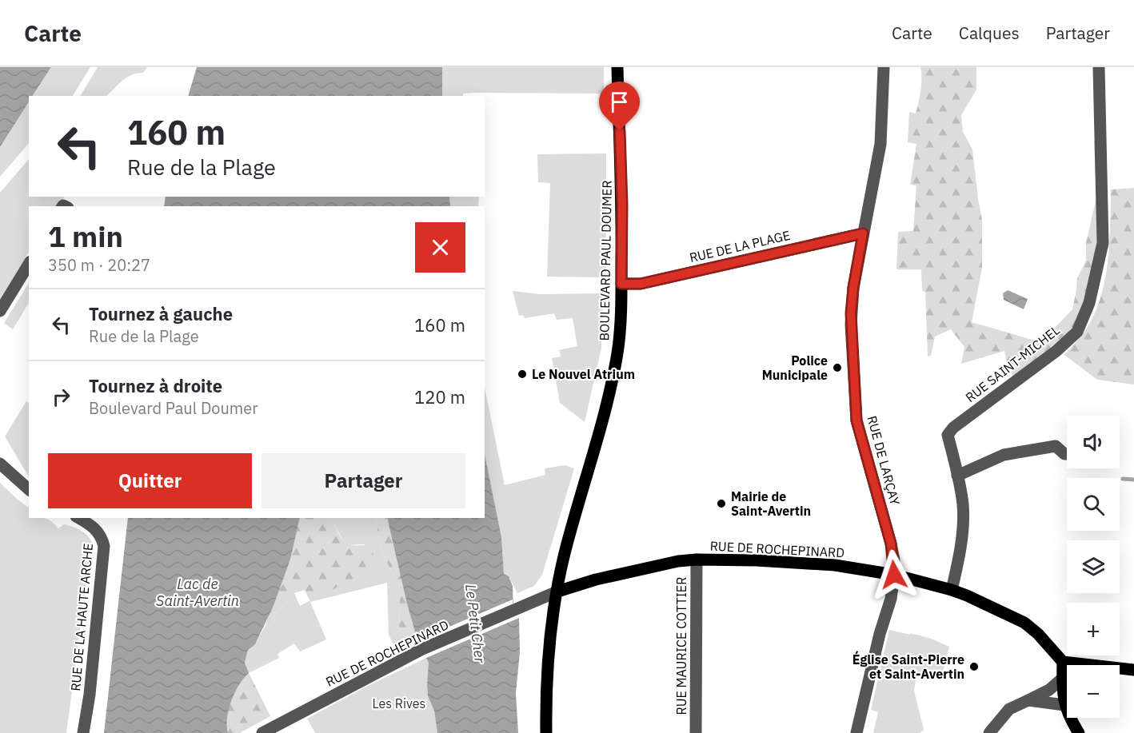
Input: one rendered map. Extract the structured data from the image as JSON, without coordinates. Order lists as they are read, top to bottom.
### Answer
{
  "streets": {
    "main road": ["BOULEVARD PAUL DOUMER", "RUE DE ROCHEPINARD"],
    "street": [
      "RUE DE LA PLAGE",
      "RUE SAINT-MICHEL",
      "RUE DE LARÇAY",
      "RUE DE LA HAUTE ARCHE",
      "RUE MAURICE COTTIER"
    ]
  },
  "crossings": [
    ["RUE DE LA PLAGE", "BOULEVARD PAUL DOUMER"],
    ["RUE DE LA PLAGE", "RUE DE LARÇAY"],
    ["BOULEVARD PAUL DOUMER", "RUE DE ROCHEPINARD"],
    ["RUE SAINT-MICHEL", "RUE DE ROCHEPINARD"],
    ["RUE DE LARÇAY", "RUE DE ROCHEPINARD"],
    ["RUE DE ROCHEPINARD", "RUE MAURICE COTTIER"]
  ],
  "water": ["Lac de Saint-Avertin", "Le Petit Cher"],
  "parks": ["Les Rives"],
  "places": [
    "Police Municipale",
    "Le Nouvel Atrium",
    "Mairie de Saint-Avertin",
    "Église Saint-Pierre et Saint-Avertin"
  ],
  "page": {
    "header": "Carte",
    "nav": ["Carte", "Calques", "Partager"],
    "turn": ["160 m", "Rue de la Plage"],
    "heading": ["1 min", "350 m · 20:27"],
    "list": [
      {
        "name": "Tournez à gauche",
        "note": "Rue de la Plage",
        "value": "160 m"
      },
      {
        "name": "Tournez à droite",
        "note": "Boulevard Paul Doumer",
        "value": "120 m"
      }
    ],
    "map_buttons": ["+", "−"],
    "buttons": ["Quitter", "Partager"]
  }
}
